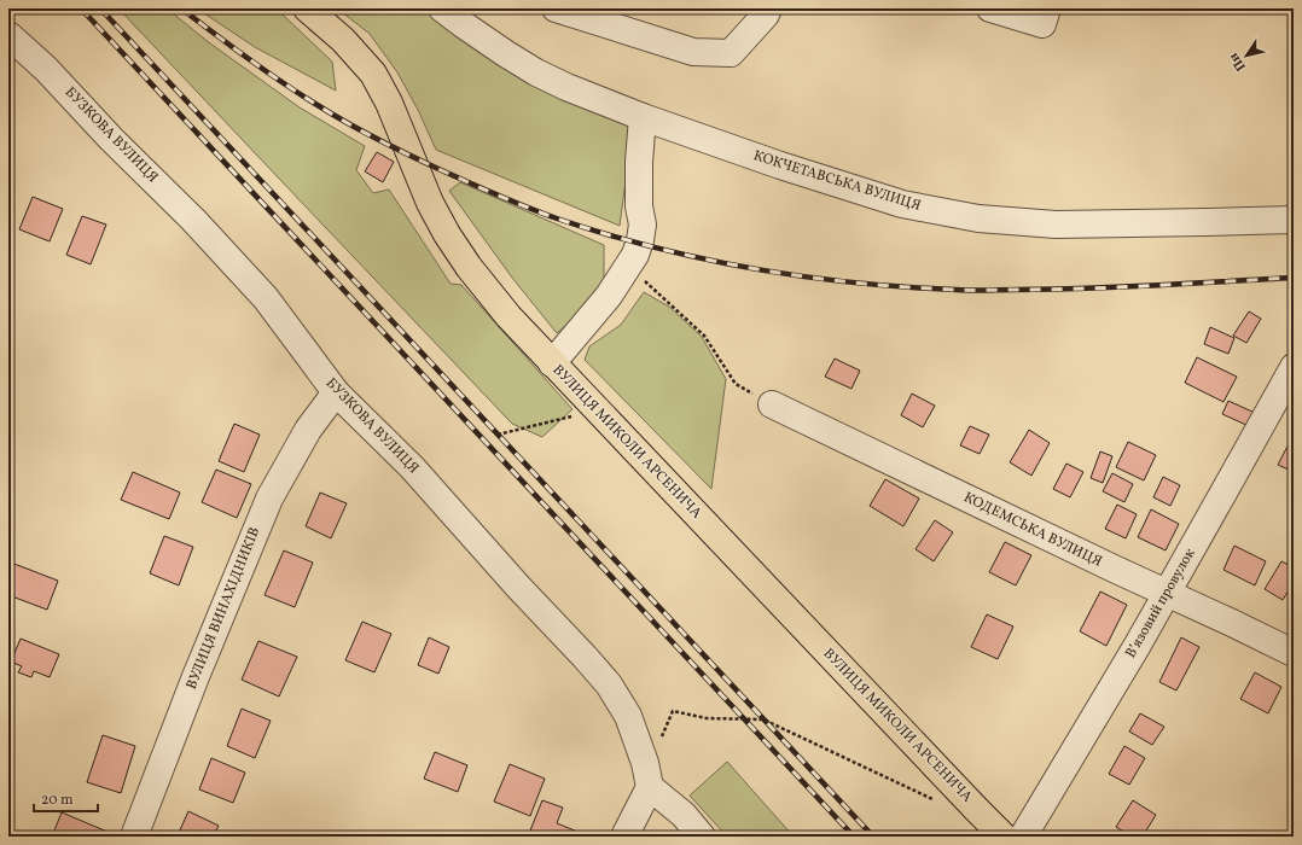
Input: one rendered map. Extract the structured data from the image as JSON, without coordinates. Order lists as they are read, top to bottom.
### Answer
{
  "streets": {
    "main road": ["ВУЛИЦЯ МИКОЛИ АРСЕНИЧА"],
    "street": [
      "БУЗКОВА ВУЛИЦЯ",
      "КОКЧЕТАВСЬКА ВУЛИЦЯ",
      "КОДЕМСЬКА ВУЛИЦЯ",
      "Вʼязовий провулок",
      "ВУЛИЦЯ ВИНАХІДНИКІВ"
    ]
  },
  "crossings": [
    ["БУЗКОВА ВУЛИЦЯ", "ВУЛИЦЯ ВИНАХІДНИКІВ"],
    ["КОДЕМСЬКА ВУЛИЦЯ", "Вʼязовий провулок"]
  ],
  "scale_bar": "20 m",
  "north": "bottom left"
}
